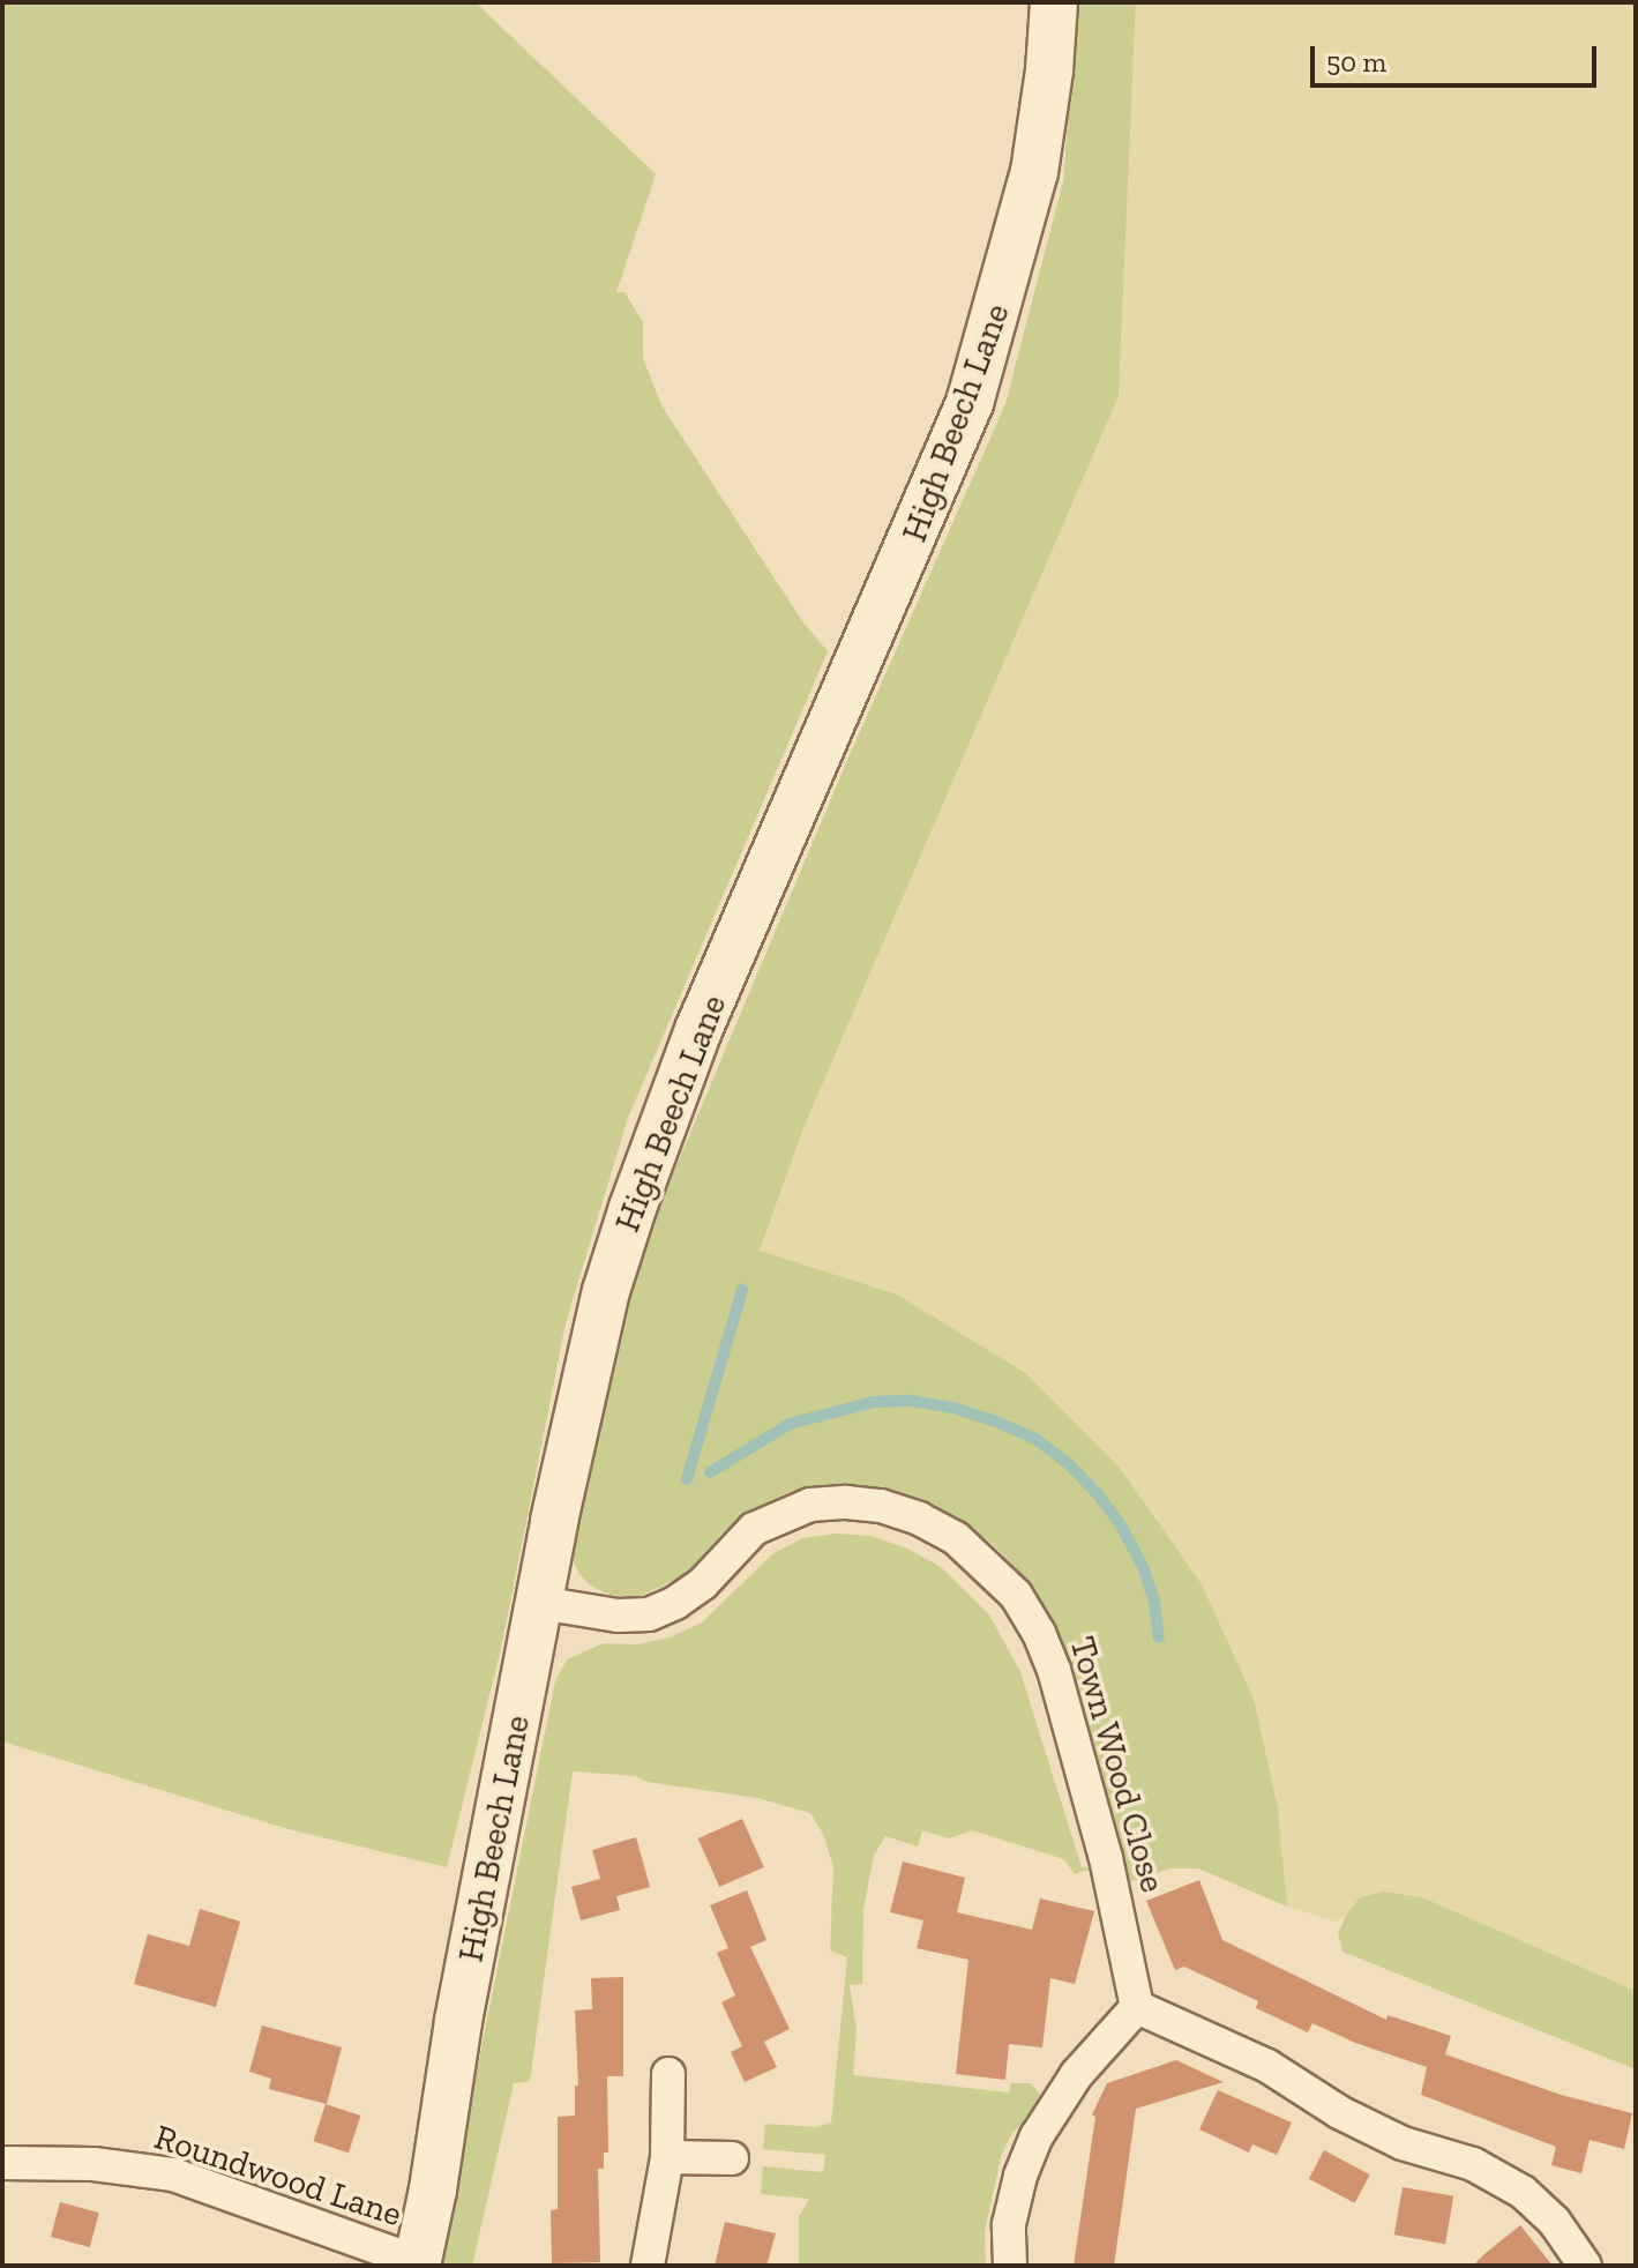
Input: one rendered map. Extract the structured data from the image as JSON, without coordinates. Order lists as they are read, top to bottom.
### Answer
{
  "streets": {
    "street": ["High Beech Lane", "Town Wood Close", "Roundwood Lane"]
  },
  "crossings": [
    ["High Beech Lane", "Town Wood Close"],
    ["High Beech Lane", "Roundwood Lane"]
  ],
  "scale_bar": "50 m"
}
